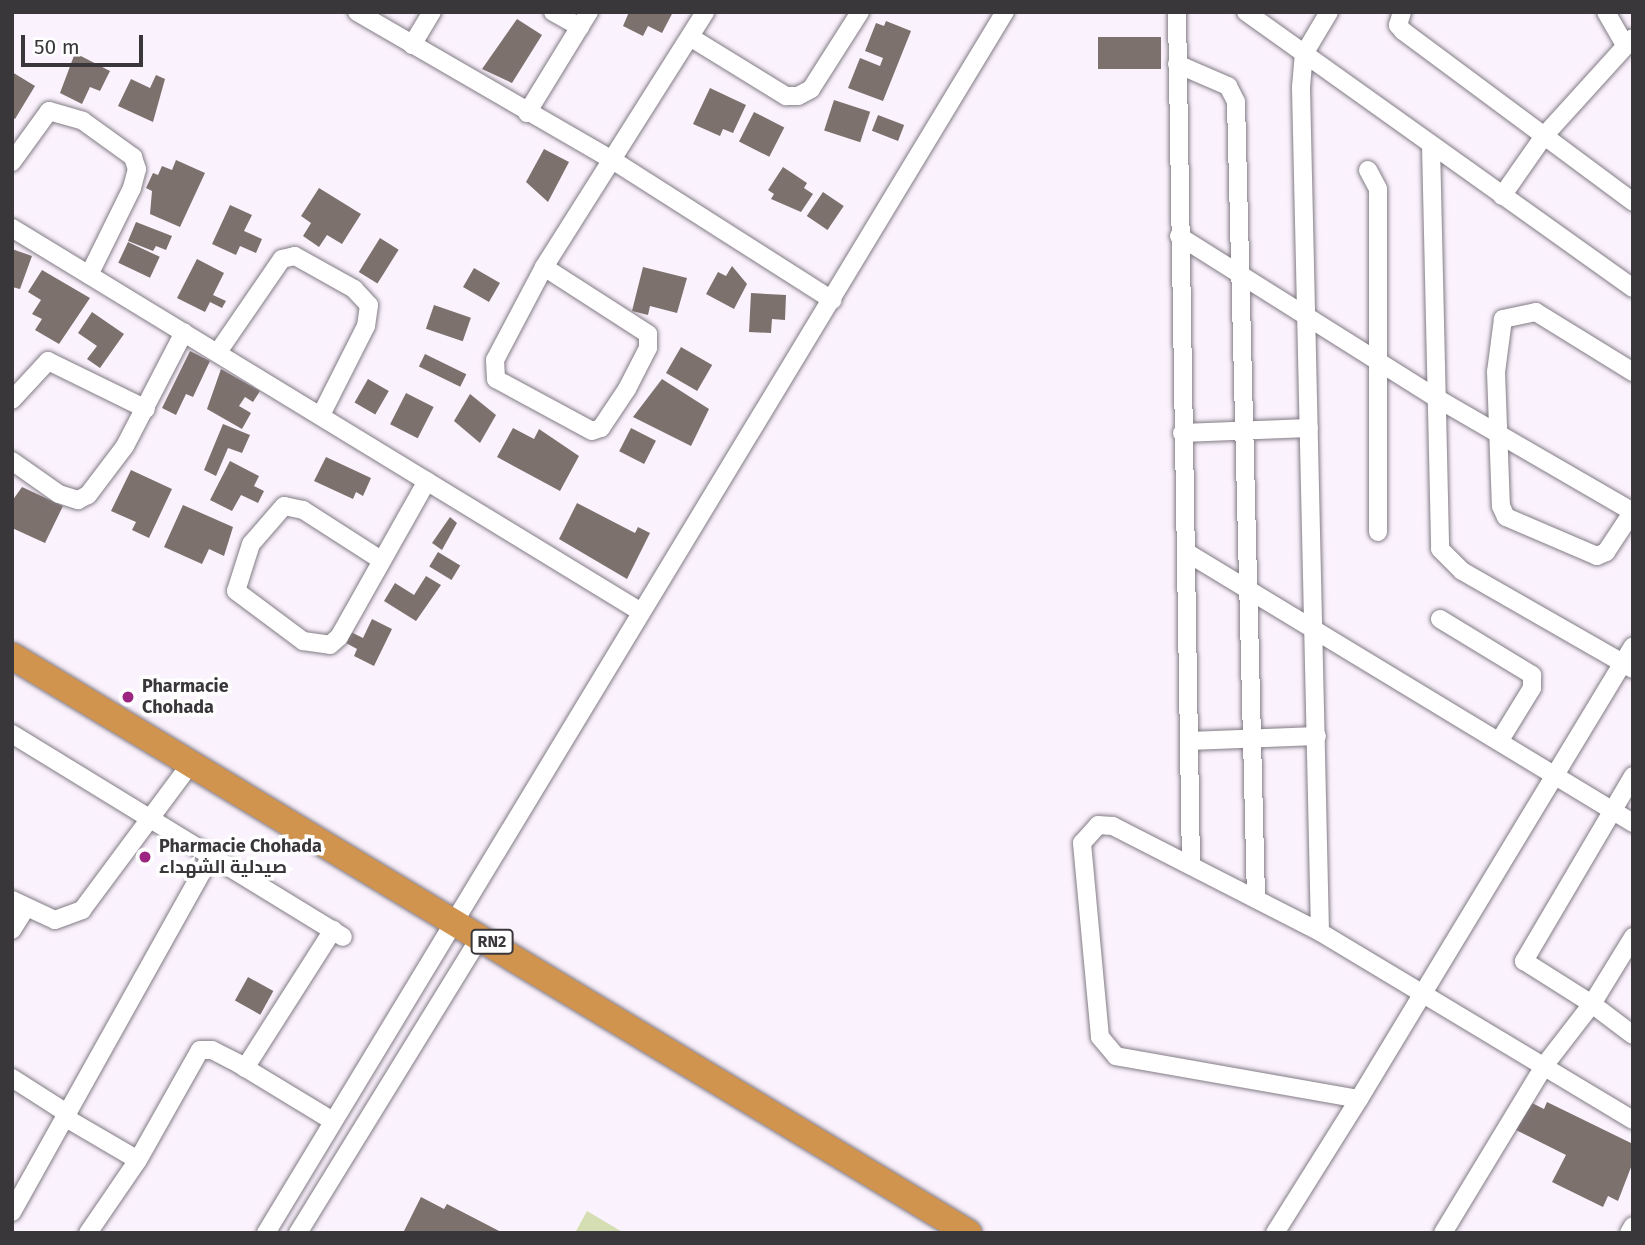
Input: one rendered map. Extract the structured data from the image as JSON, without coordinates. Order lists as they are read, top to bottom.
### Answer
{
  "streets": {
    "highway": ["RN2"]
  },
  "places": ["Pharmacie Chohada", "Pharmacie Chohada صيدلية الشهداء"],
  "scale_bar": "50 m"
}
